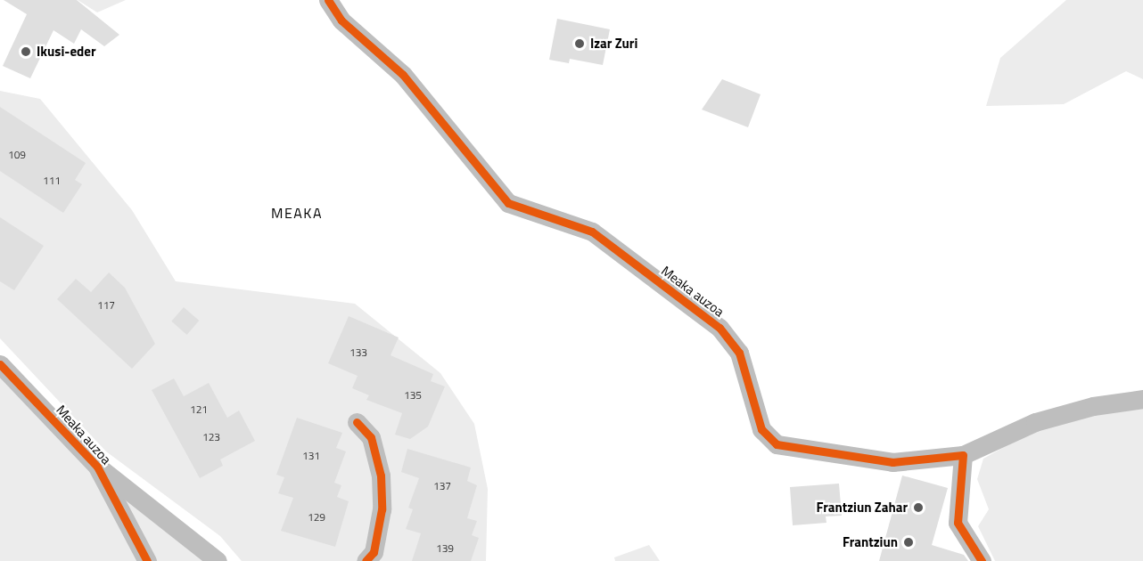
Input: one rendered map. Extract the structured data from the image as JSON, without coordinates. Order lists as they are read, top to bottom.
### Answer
{
  "streets": {
    "street": ["Meaka auzoa"]
  },
  "districts": ["MEAKA"],
  "places": [
    "Izar Zuri",
    "Ikusi-eder",
    "Frantziun Zahar",
    "Frantziun"
  ],
  "house_numbers": [
    "109",
    "111",
    "117",
    "133",
    "135",
    "121",
    "123",
    "131",
    "137",
    "129",
    "139"
  ]
}
